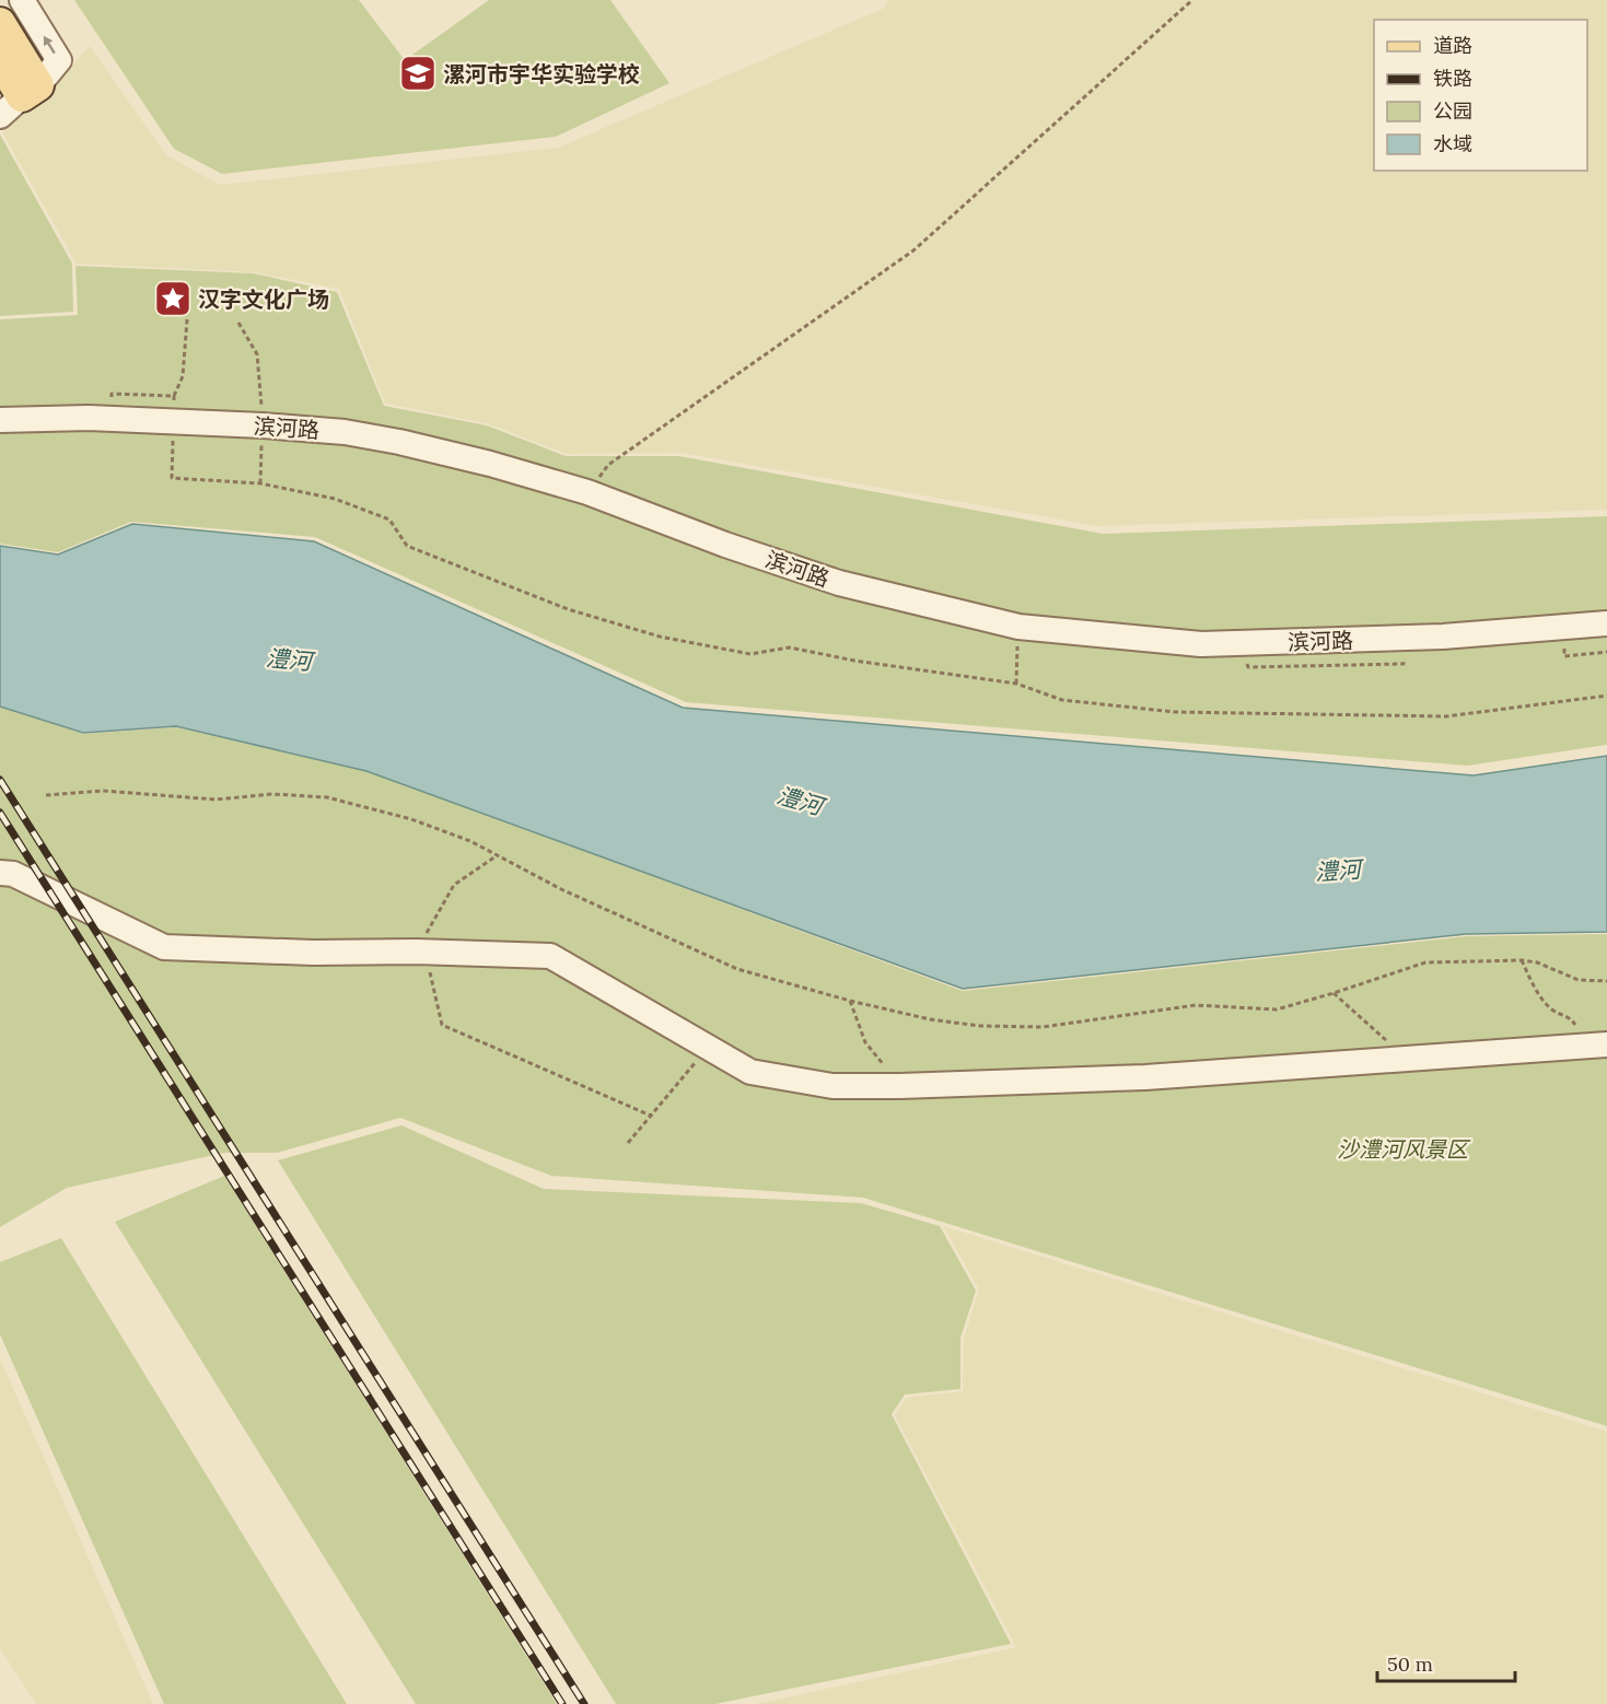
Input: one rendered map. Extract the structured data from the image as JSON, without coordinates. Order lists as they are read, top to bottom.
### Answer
{
  "streets": {
    "street": ["滨河路"]
  },
  "water": ["澧河"],
  "parks": ["沙澧河风景区"],
  "places": {
    "school or university": ["漯河市宇华实验学校"],
    "place": ["汉字文化广场"]
  },
  "legend": [
    "道路",
    "铁路",
    "公园",
    "水域"
  ],
  "scale_bar": "50 m"
}
